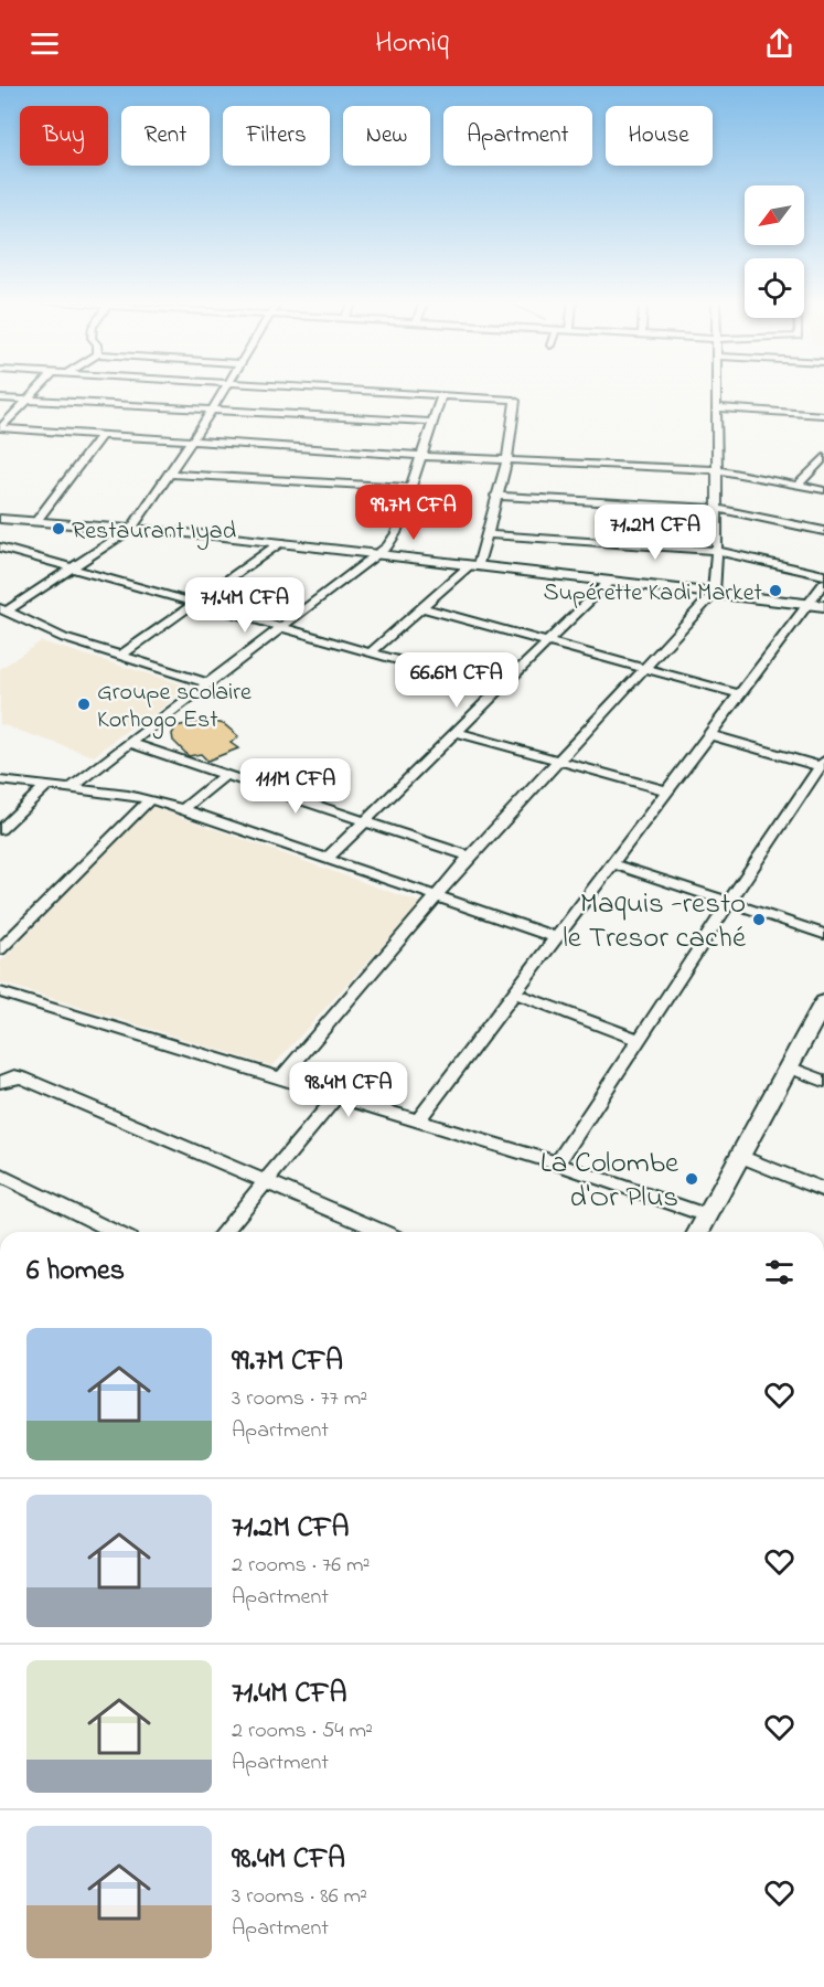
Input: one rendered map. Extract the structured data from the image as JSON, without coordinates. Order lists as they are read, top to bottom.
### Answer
{
  "places": [
    "Restaurant Iyad",
    "Supérette Kadi Market",
    "Groupe scolaire Korhogo Est",
    "Maquis -resto le Tresor caché",
    "La Colombe d'Or Plus"
  ],
  "north": "bottom left",
  "page": {
    "header": "Homiq",
    "chip": [
      "Buy",
      "Rent",
      "Filters",
      "New",
      "Apartment",
      "House"
    ],
    "price": [
      "99.7M CFA",
      "71.2M CFA",
      "71.4M CFA",
      "66.6M CFA",
      "111M CFA",
      "98.4M CFA"
    ],
    "heading": "6 homes",
    "list": [
      {
        "name": "99.7M CFA",
        "note": "3 rooms · 77 m² · Apartment"
      },
      {
        "name": "71.2M CFA",
        "note": "2 rooms · 76 m² · Apartment"
      },
      {
        "name": "71.4M CFA",
        "note": "2 rooms · 54 m² · Apartment"
      },
      {
        "name": "98.4M CFA",
        "note": "3 rooms · 86 m² · Apartment"
      }
    ]
  }
}
